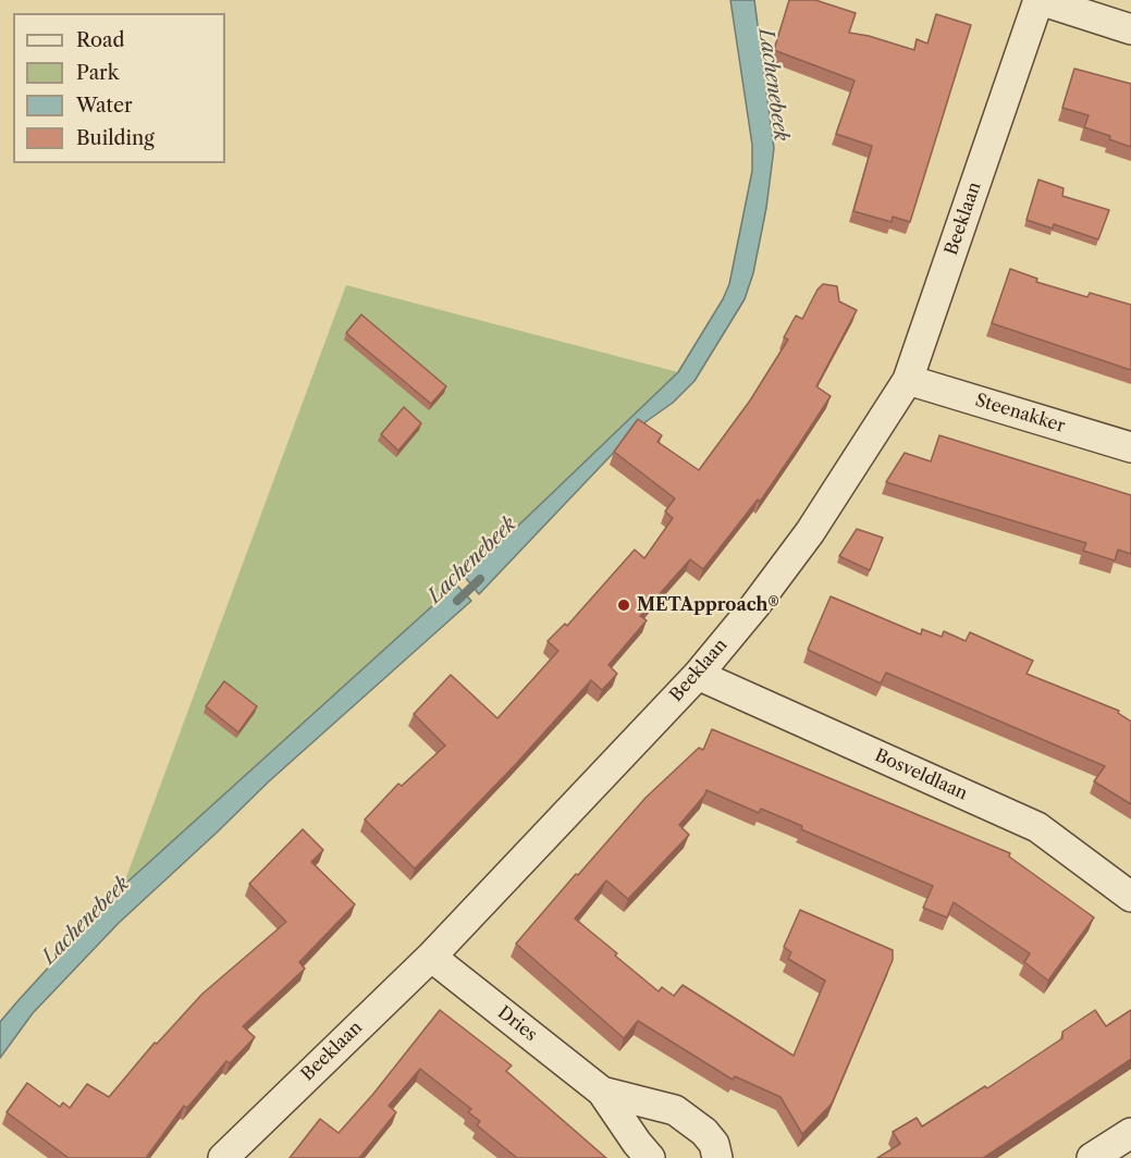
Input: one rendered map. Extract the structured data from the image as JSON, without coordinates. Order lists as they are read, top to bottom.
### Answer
{
  "streets": {
    "street": [
      "Beeklaan",
      "Steenakker",
      "Bosveldlaan",
      "Dries"
    ]
  },
  "crossings": [
    ["Beeklaan", "Steenakker"],
    ["Beeklaan", "Bosveldlaan"],
    ["Beeklaan", "Dries"]
  ],
  "water": ["Lachenebeek"],
  "places": ["METApproach®"],
  "legend": [
    "Road",
    "Park",
    "Water",
    "Building"
  ]
}
